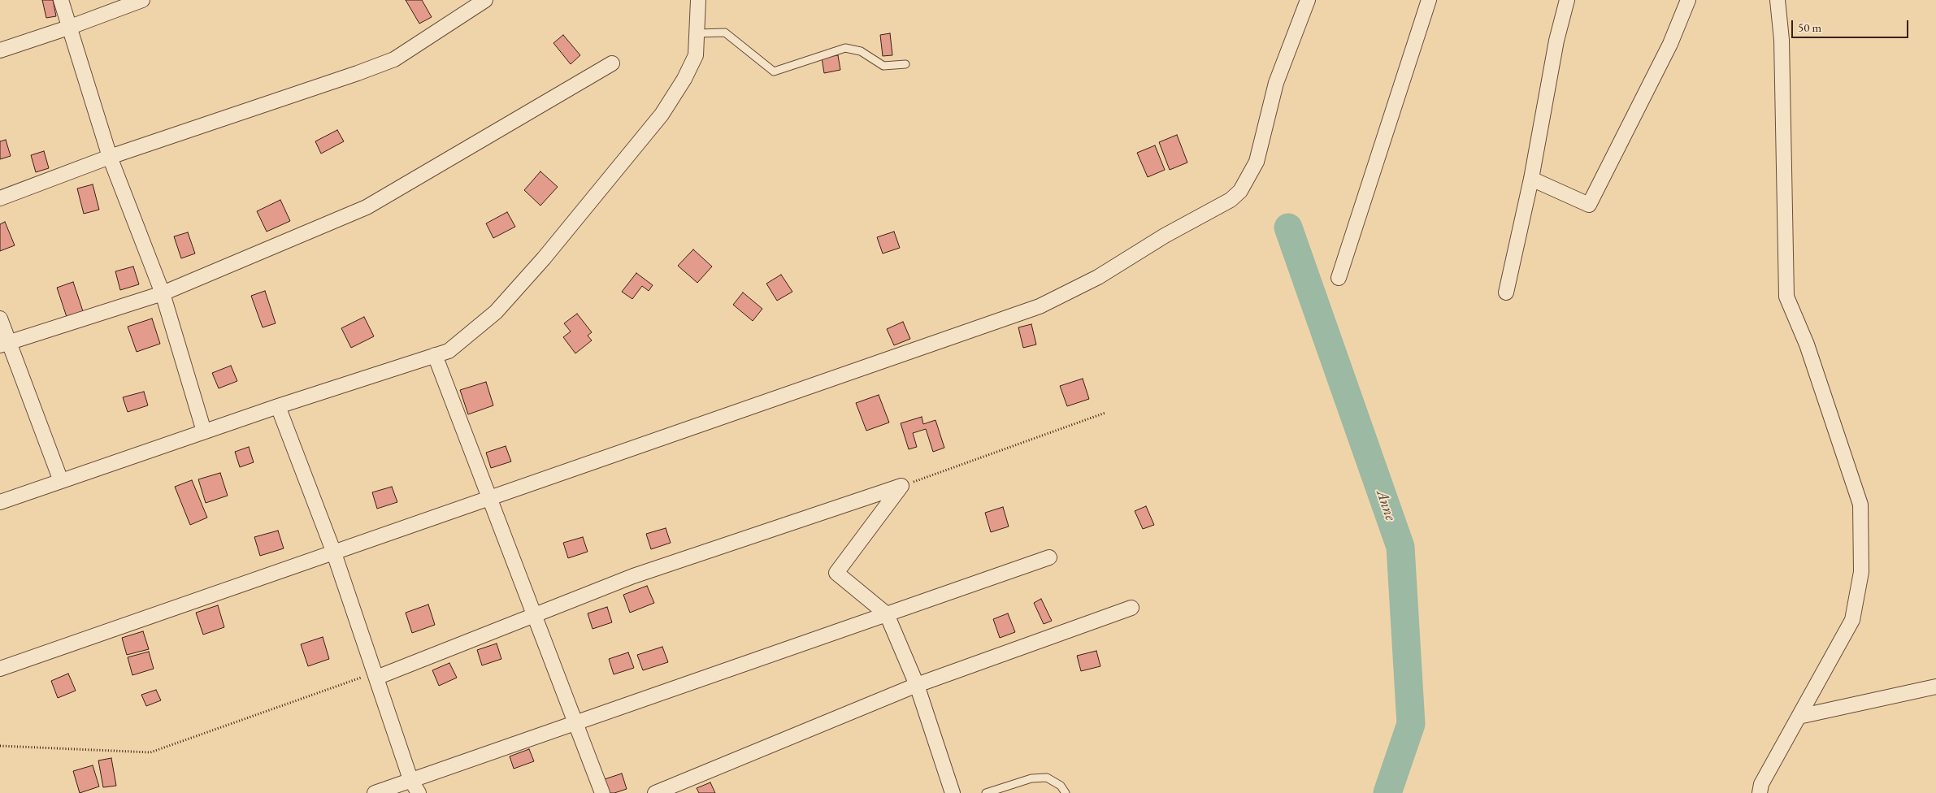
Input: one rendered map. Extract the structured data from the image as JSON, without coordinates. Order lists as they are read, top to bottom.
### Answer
{
  "water": ["Anne"],
  "scale_bar": "50 m"
}
